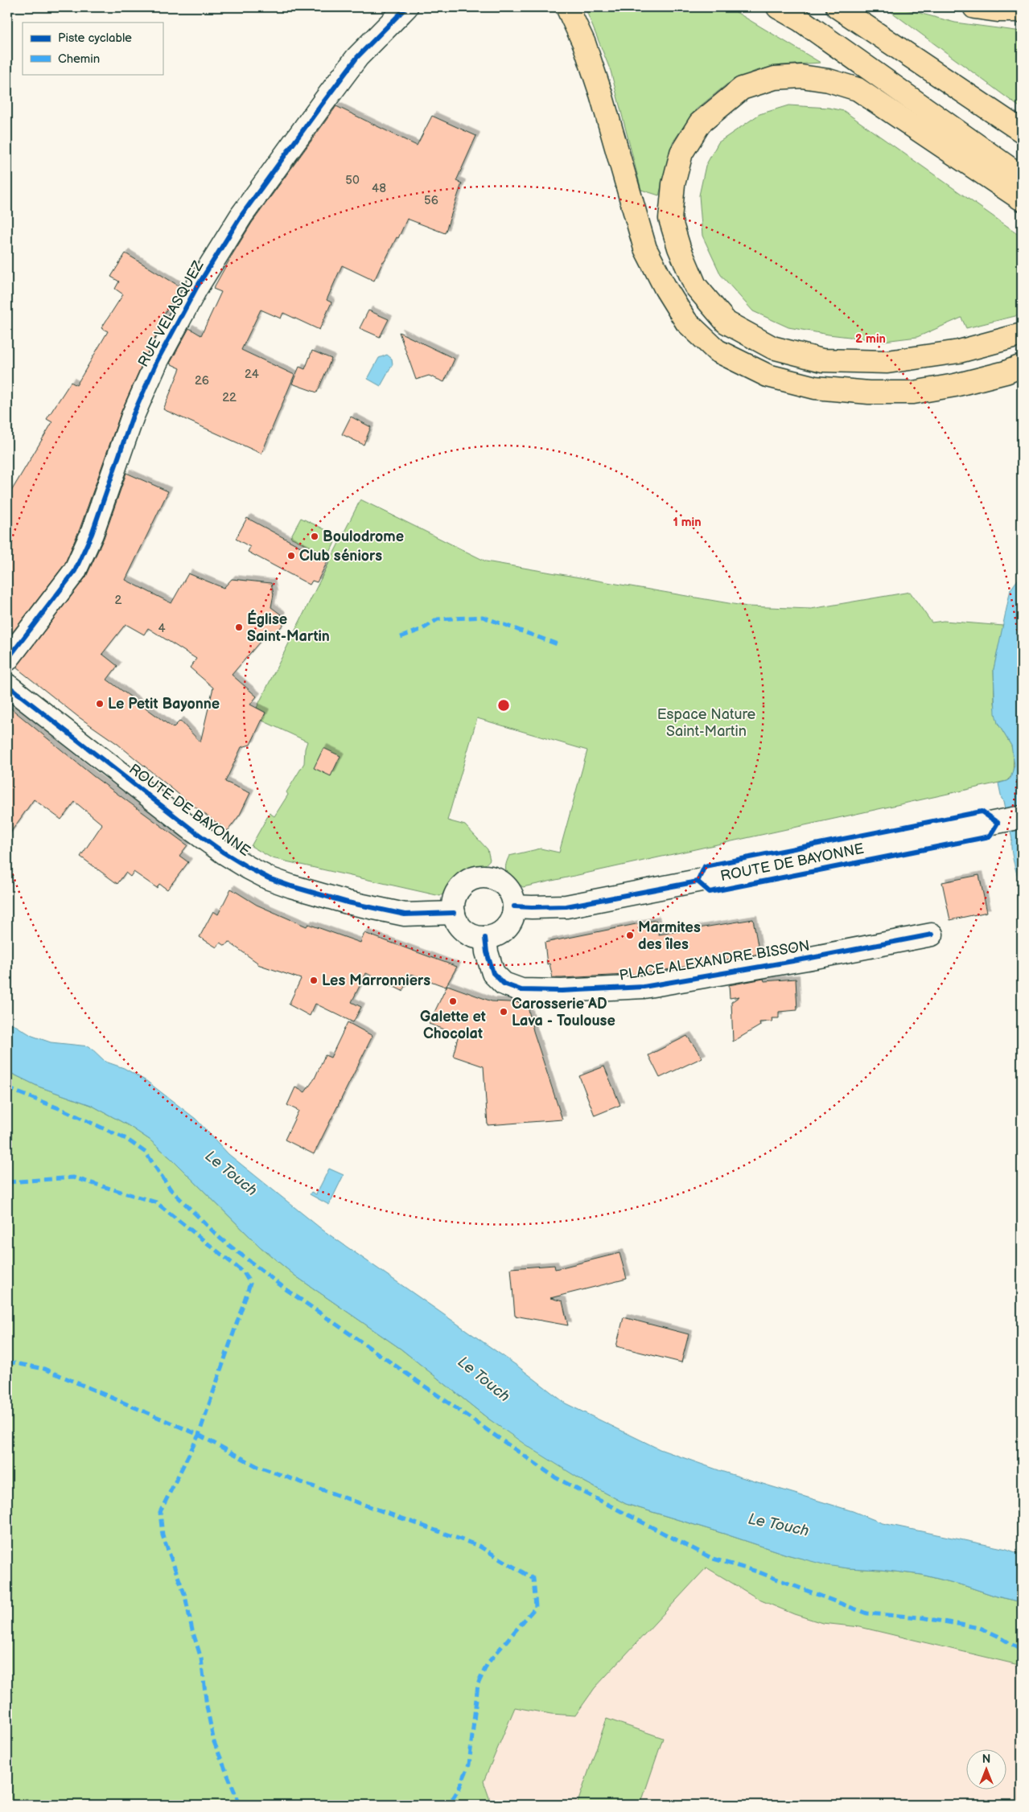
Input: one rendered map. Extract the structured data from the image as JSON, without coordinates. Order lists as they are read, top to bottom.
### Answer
{
  "streets": {
    "street": ["RUE VELASQUEZ", "ROUTE DE BAYONNE", "PLACE ALEXANDRE BISSON"]
  },
  "crossings": [
    ["ROUTE DE BAYONNE", "PLACE ALEXANDRE BISSON"]
  ],
  "water": ["Le Touch"],
  "parks": ["Espace Nature Saint-Martin"],
  "places": [
    "Boulodrome",
    "Club séniors",
    "Église Saint-Martin",
    "Le Petit Bayonne",
    "Marmites des îles",
    "Les Marronniers",
    "Galette et Chocolat",
    "Carosserie AD Lava - Toulouse"
  ],
  "house_numbers": [
    "50",
    "48",
    "56",
    "24",
    "26",
    "22",
    "2",
    "4"
  ],
  "legend": ["Piste cyclable", "Chemin"],
  "north": "top",
  "rings": ["2 min", "1 min"]
}
